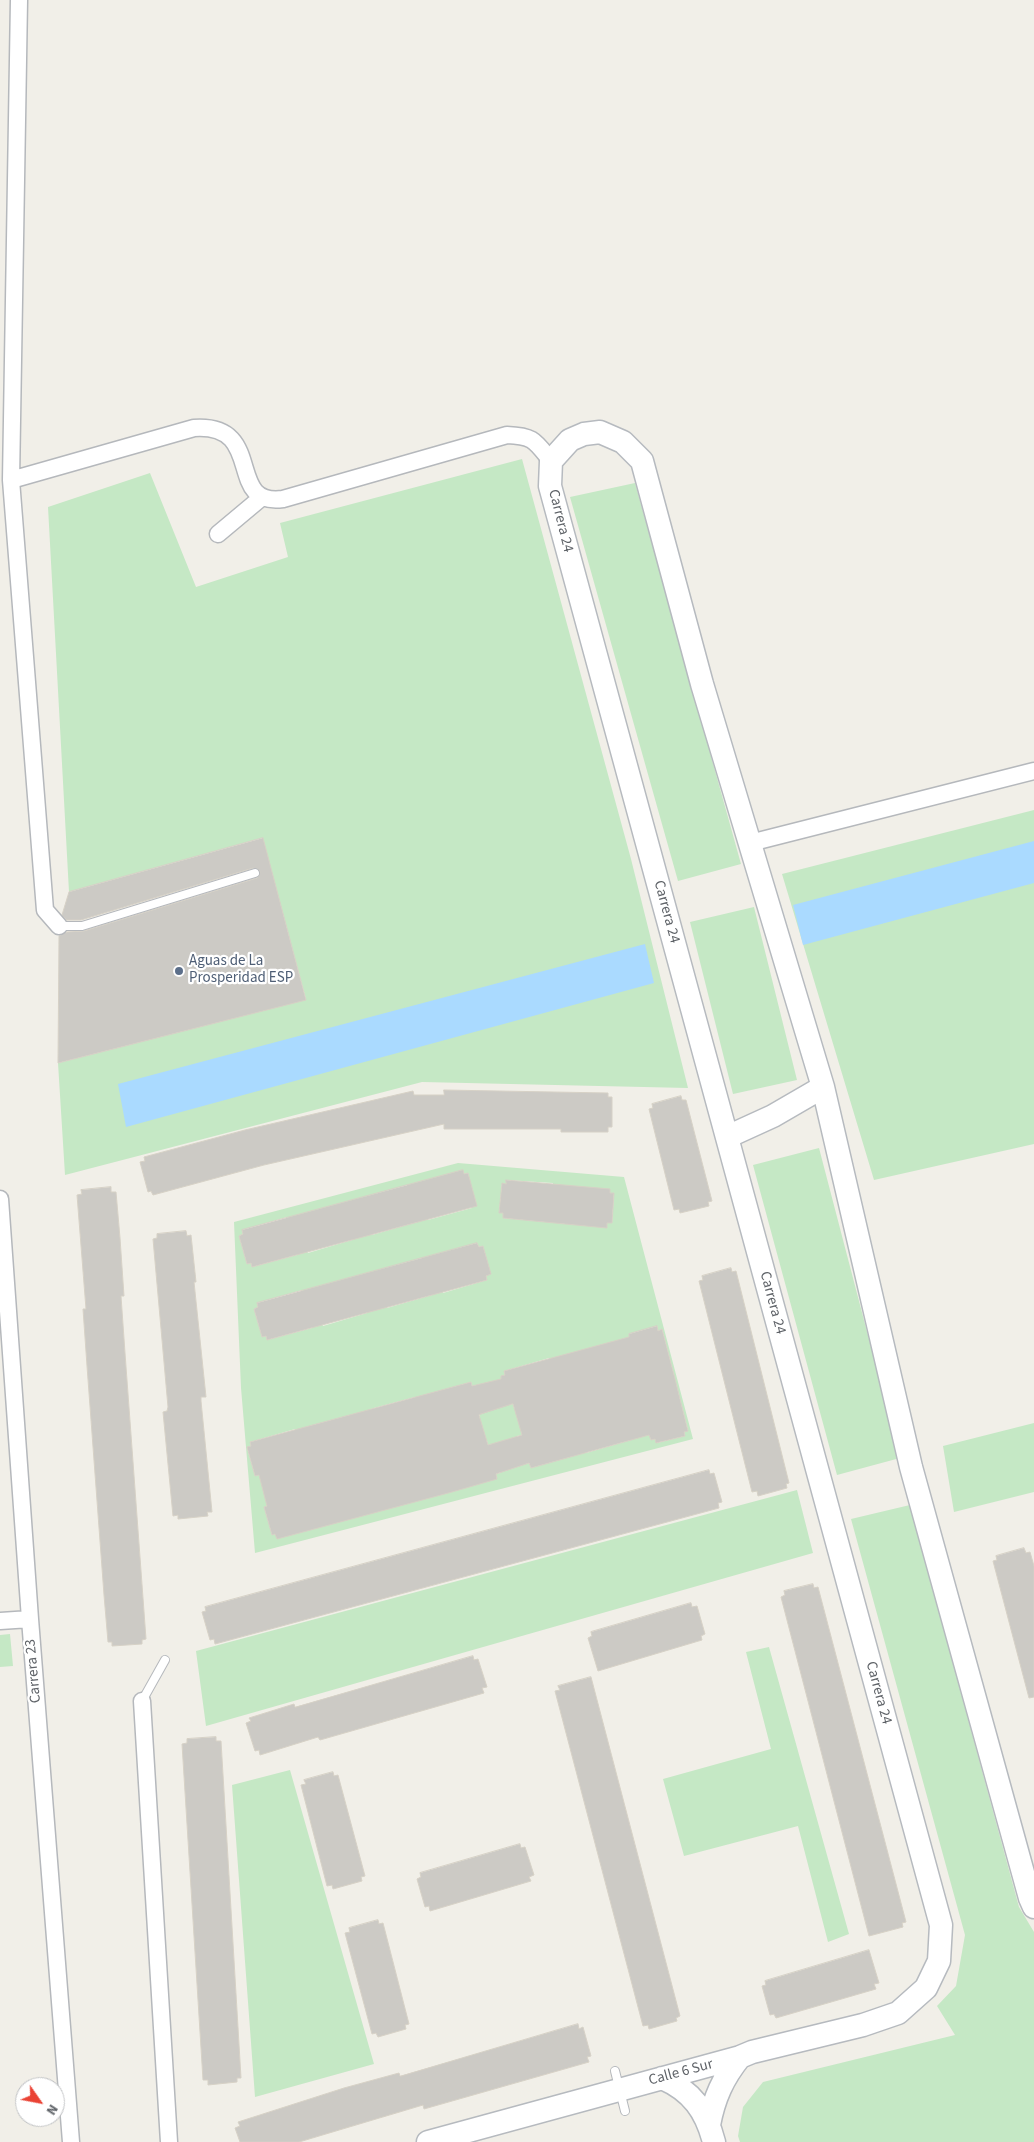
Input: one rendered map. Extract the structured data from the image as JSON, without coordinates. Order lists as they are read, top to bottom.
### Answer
{
  "streets": {
    "street": ["Carrera 24", "Carrera 23", "Calle 6 Sur"]
  },
  "crossings": [
    ["Carrera 24", "Calle 6 Sur"]
  ],
  "places": ["Aguas de La Prosperidad ESP"],
  "north": "bottom right"
}
